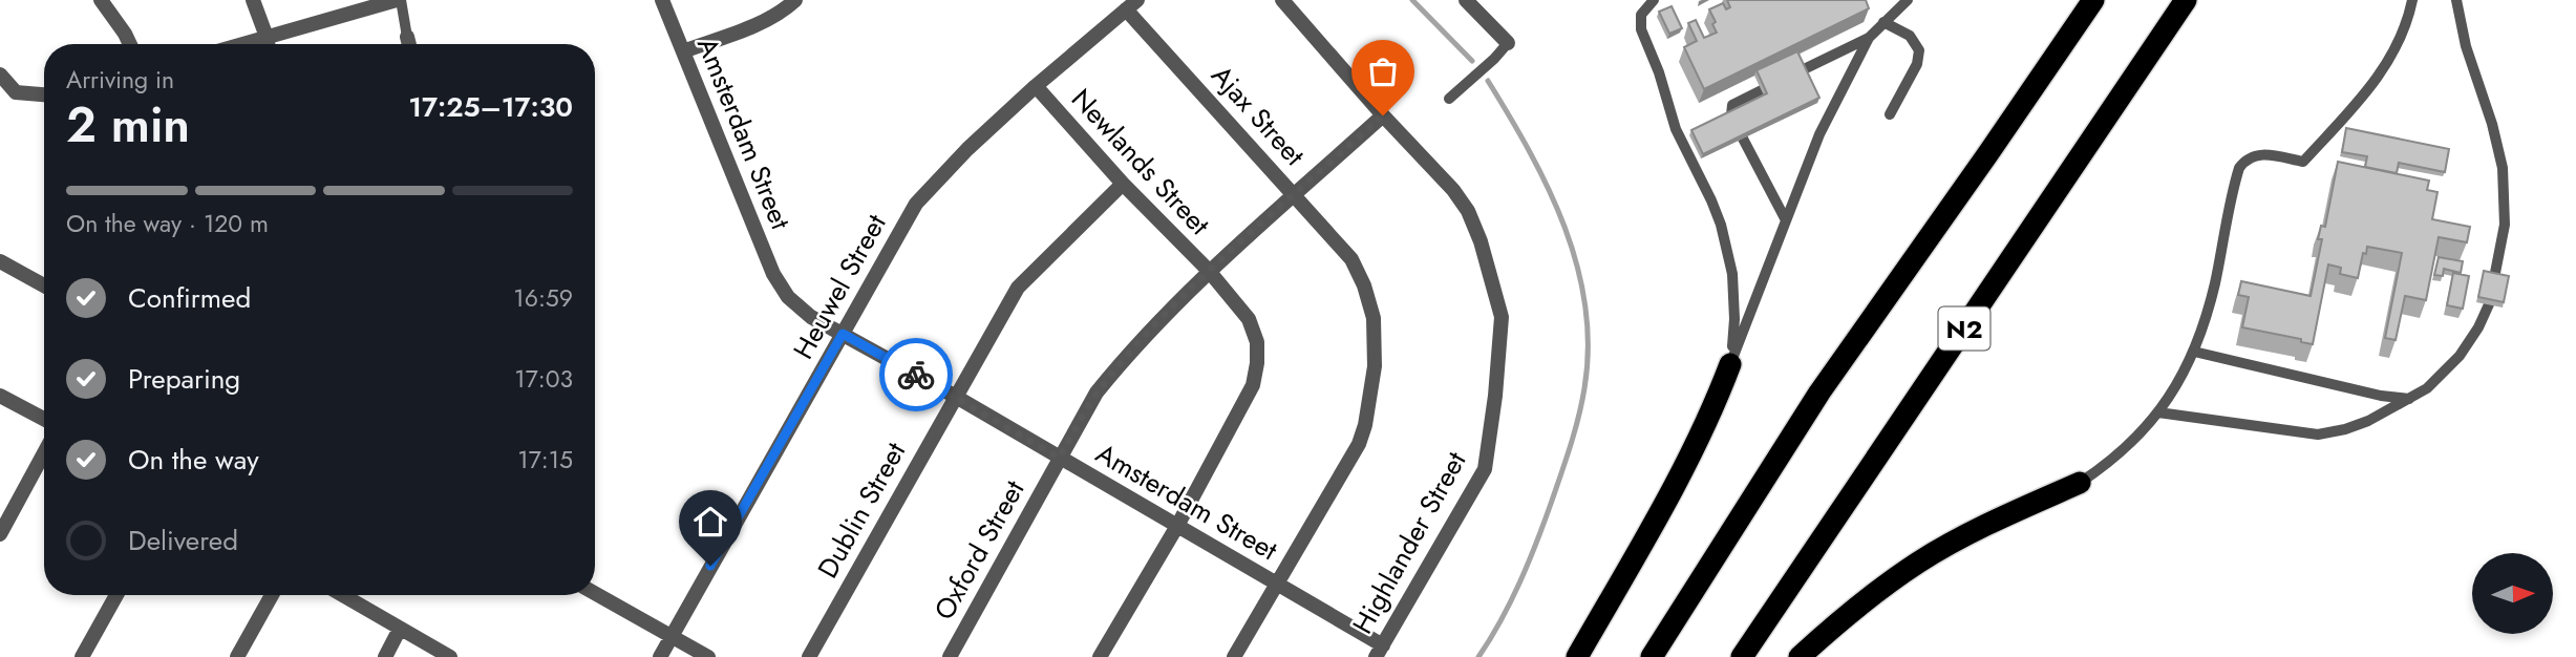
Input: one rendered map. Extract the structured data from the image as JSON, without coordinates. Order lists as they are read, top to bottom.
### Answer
{
  "streets": {
    "highway": ["N2"],
    "street": [
      "Ajax Street",
      "Amsterdam Street",
      "Newlands Street",
      "Heuwel Street",
      "Dublin Street",
      "Highlander Street",
      "Oxford Street"
    ]
  },
  "crossings": [
    ["Ajax Street", "Amsterdam Street"],
    ["Ajax Street", "Heuwel Street"],
    ["Ajax Street", "Oxford Street"],
    ["Amsterdam Street", "Newlands Street"],
    ["Amsterdam Street", "Heuwel Street"],
    ["Amsterdam Street", "Dublin Street"],
    ["Amsterdam Street", "Highlander Street"],
    ["Amsterdam Street", "Oxford Street"],
    ["Newlands Street", "Heuwel Street"],
    ["Newlands Street", "Dublin Street"],
    ["Newlands Street", "Oxford Street"],
    ["Highlander Street", "Oxford Street"]
  ],
  "north": "right",
  "page": {
    "heading": ["2 min", "Arriving in", "17:25–17:30"],
    "bar": "On the way · 120 m",
    "list": [
      ["Confirmed", "16:59"],
      ["Preparing", "17:03"],
      ["On the way", "17:15"],
      "Delivered"
    ]
  }
}
